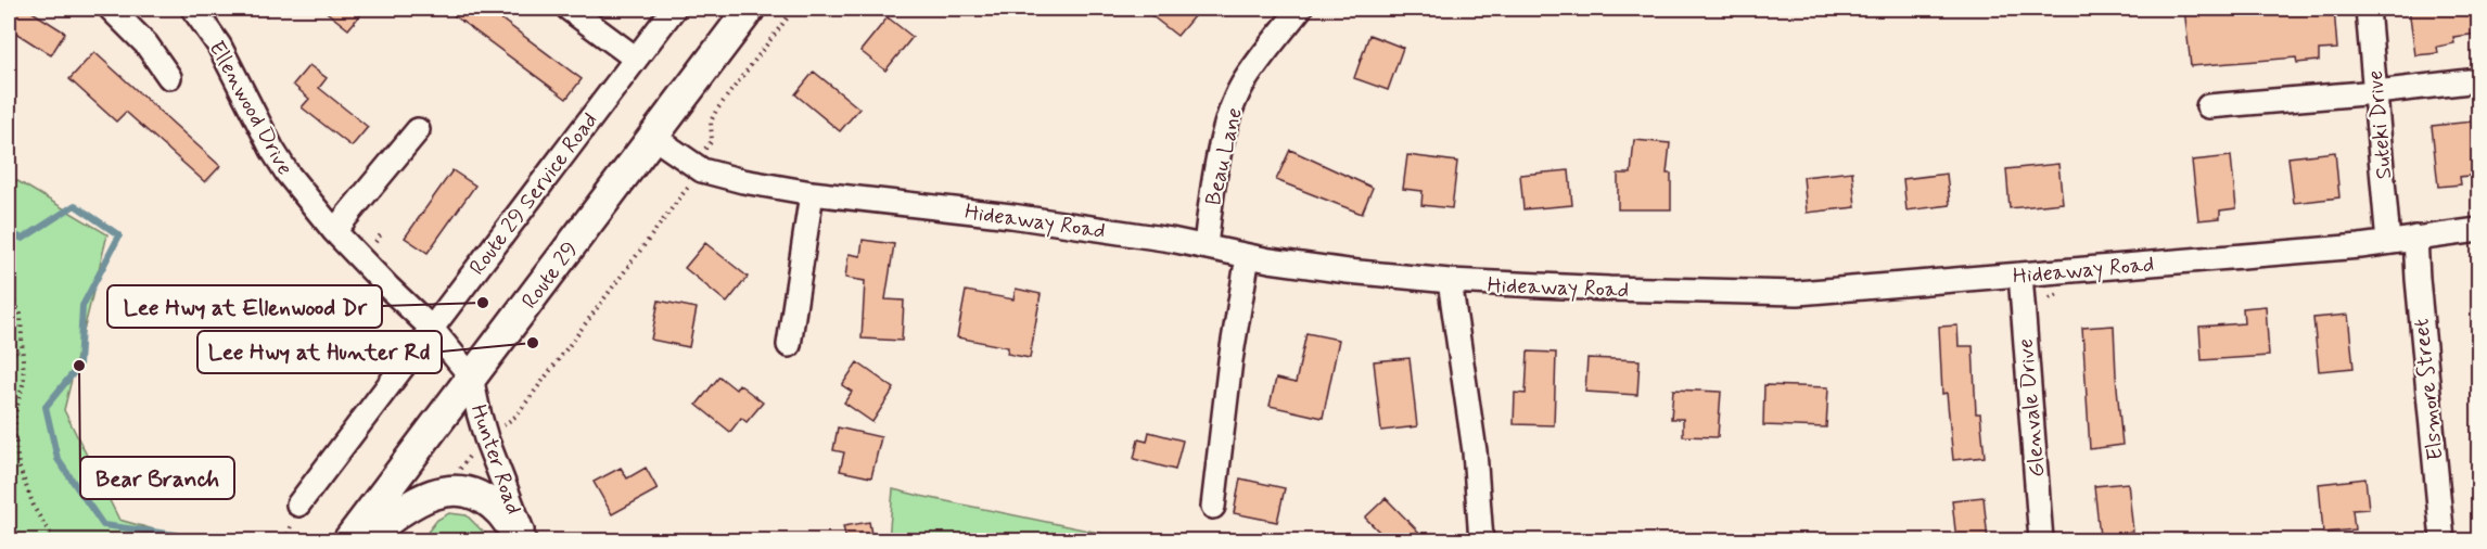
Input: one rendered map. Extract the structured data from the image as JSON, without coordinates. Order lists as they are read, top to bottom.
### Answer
{
  "streets": {
    "main road": ["Route 29"],
    "street": [
      "Ellenwood Drive",
      "Suteki Drive",
      "Beau Lane",
      "Route 29 Service Road",
      "Hideaway Road",
      "Elsmore Street",
      "Glenvale Drive",
      "Hunter Road"
    ]
  },
  "crossings": [
    ["Ellenwood Drive", "Route 29 Service Road"],
    ["Ellenwood Drive", "Route 29"],
    ["Ellenwood Drive", "Hunter Road"],
    ["Suteki Drive", "Hideaway Road"],
    ["Beau Lane", "Hideaway Road"],
    ["Hideaway Road", "Route 29"],
    ["Hideaway Road", "Elsmore Street"],
    ["Hideaway Road", "Glenvale Drive"],
    ["Route 29", "Hunter Road"]
  ],
  "places": ["Lee Hwy at Ellenwood Dr", "Lee Hwy at Hunter Rd", "Bear Branch"]
}
